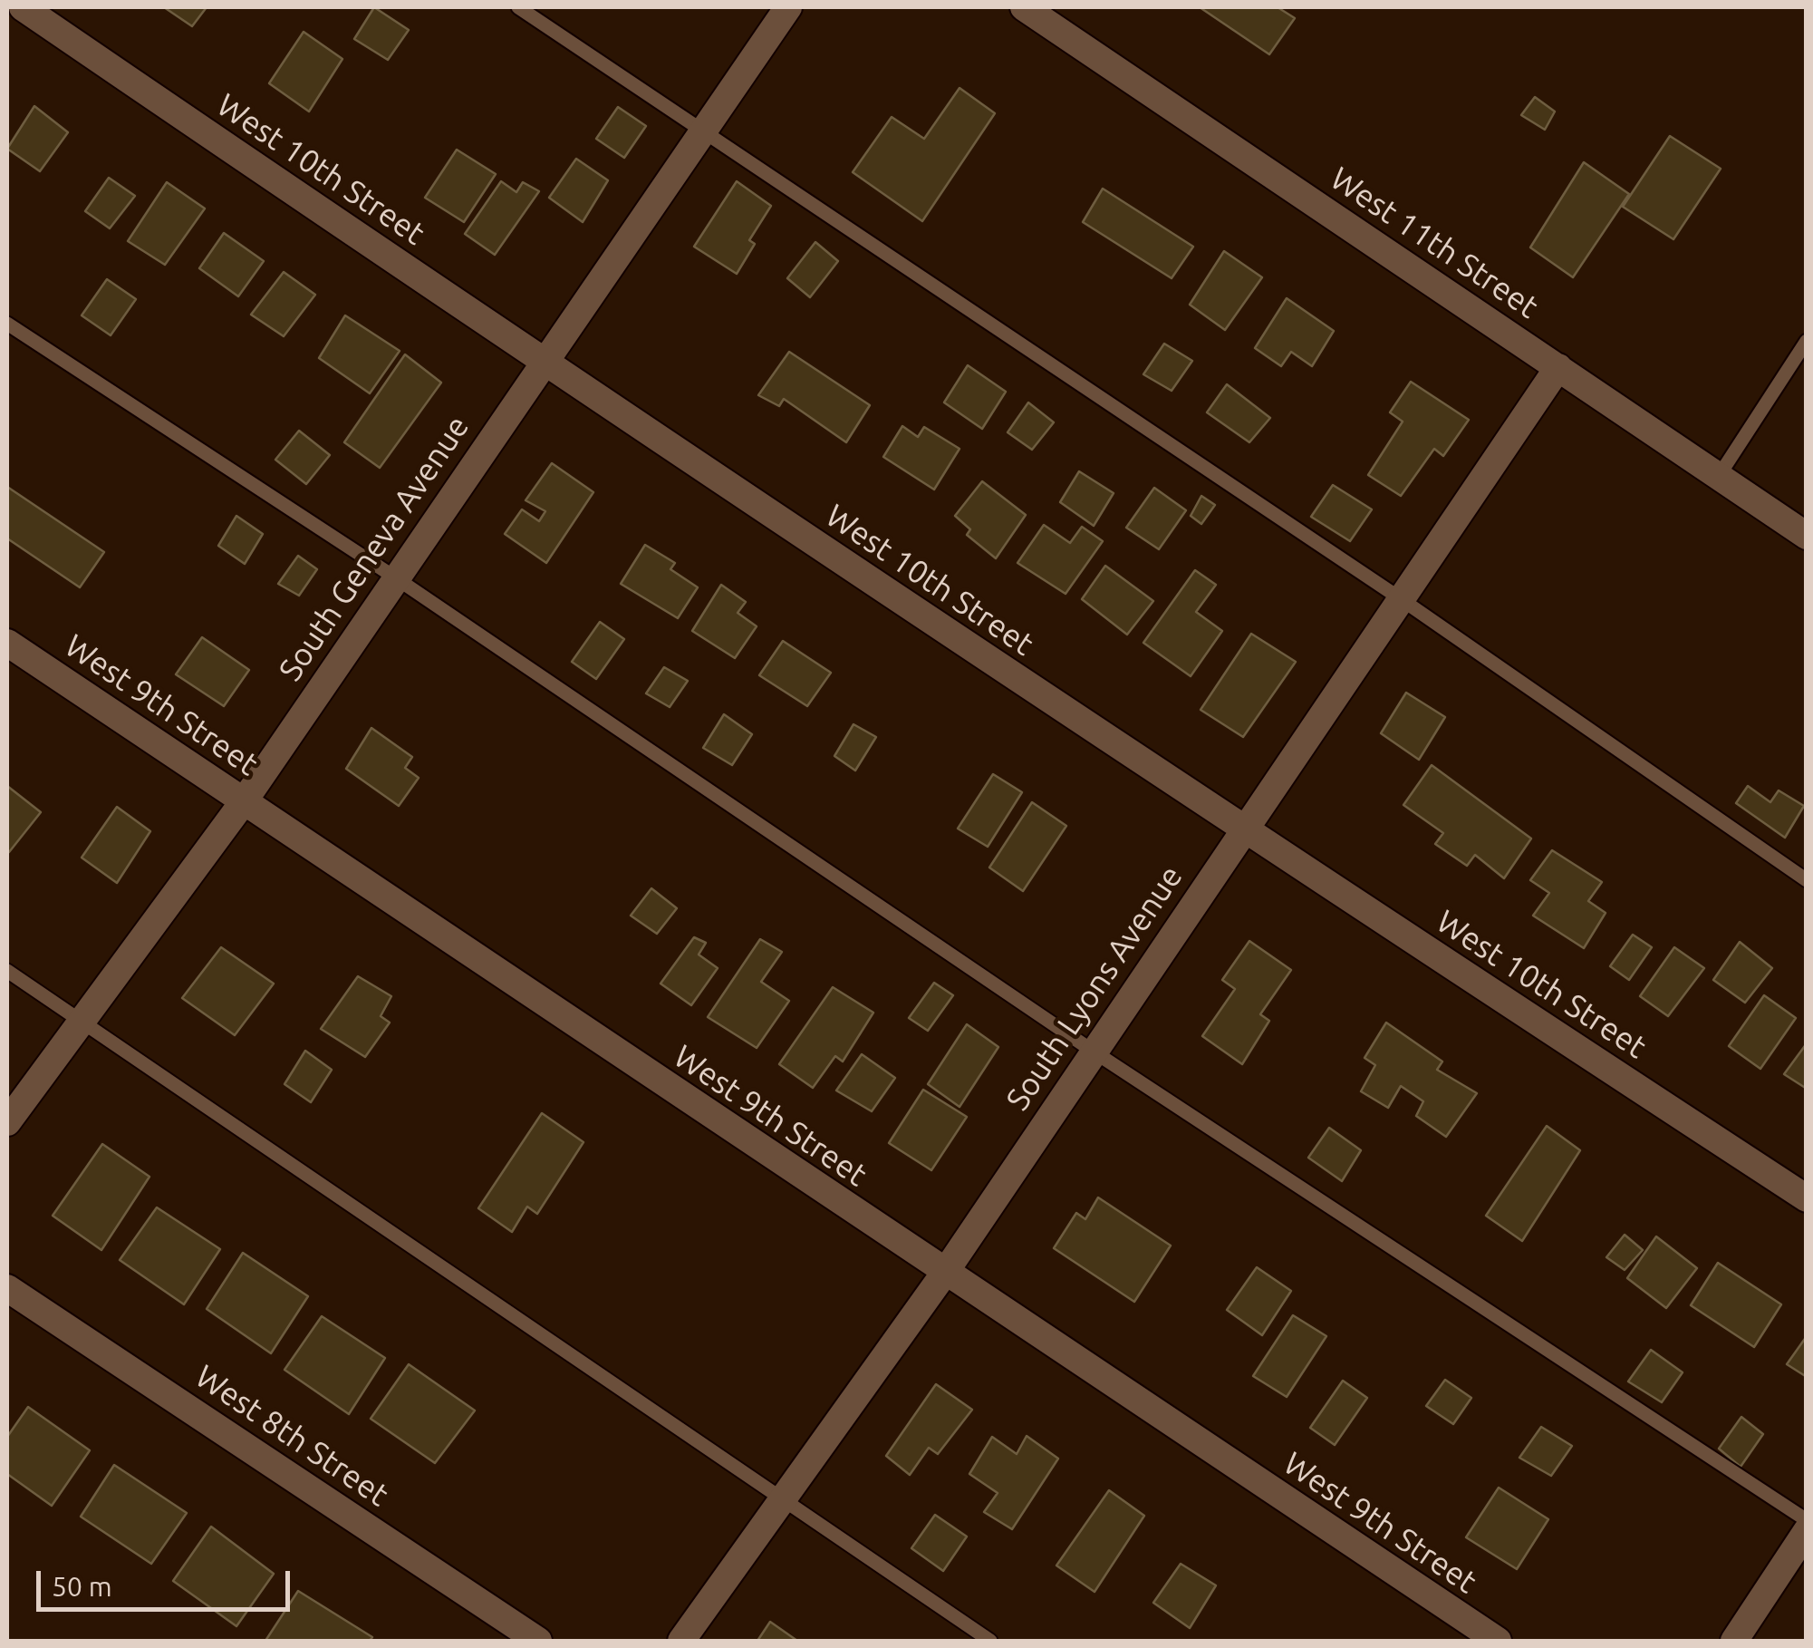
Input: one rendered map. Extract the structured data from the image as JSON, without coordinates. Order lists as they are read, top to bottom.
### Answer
{
  "streets": {
    "street": [
      "West 10th Street",
      "West 11th Street",
      "South Geneva Avenue",
      "West 9th Street",
      "South Lyons Avenue",
      "West 8th Street"
    ]
  },
  "crossings": [
    ["West 10th Street", "South Geneva Avenue"],
    ["West 10th Street", "South Lyons Avenue"],
    ["West 11th Street", "South Lyons Avenue"],
    ["South Geneva Avenue", "West 9th Street"],
    ["West 9th Street", "South Lyons Avenue"]
  ],
  "scale_bar": "50 m"
}
